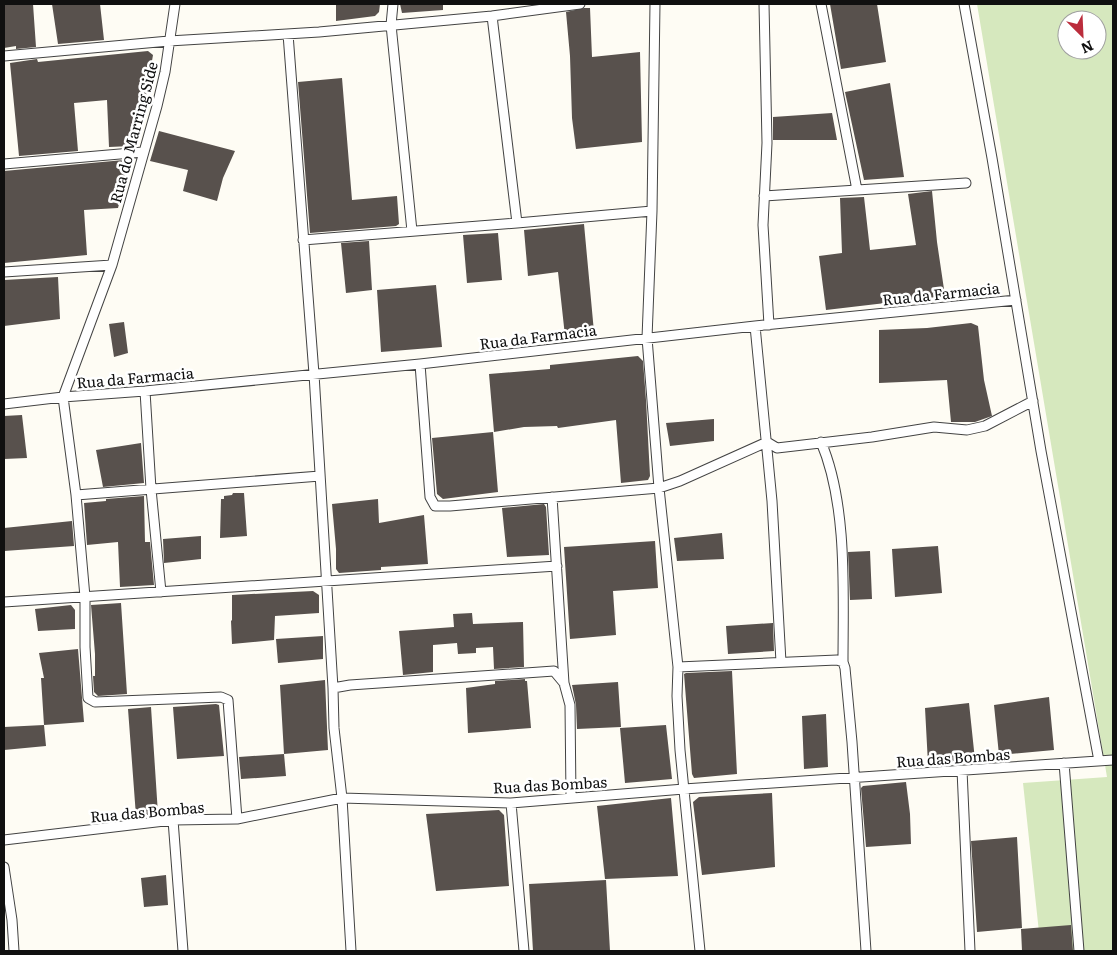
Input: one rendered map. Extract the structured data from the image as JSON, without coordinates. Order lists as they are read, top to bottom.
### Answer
{
  "streets": {
    "street": ["Rua do Marring Side", "Rua da Farmacia", "Rua das Bombas"]
  },
  "crossings": [
    ["Rua do Marring Side", "Rua da Farmacia"]
  ],
  "north": "bottom right"
}
